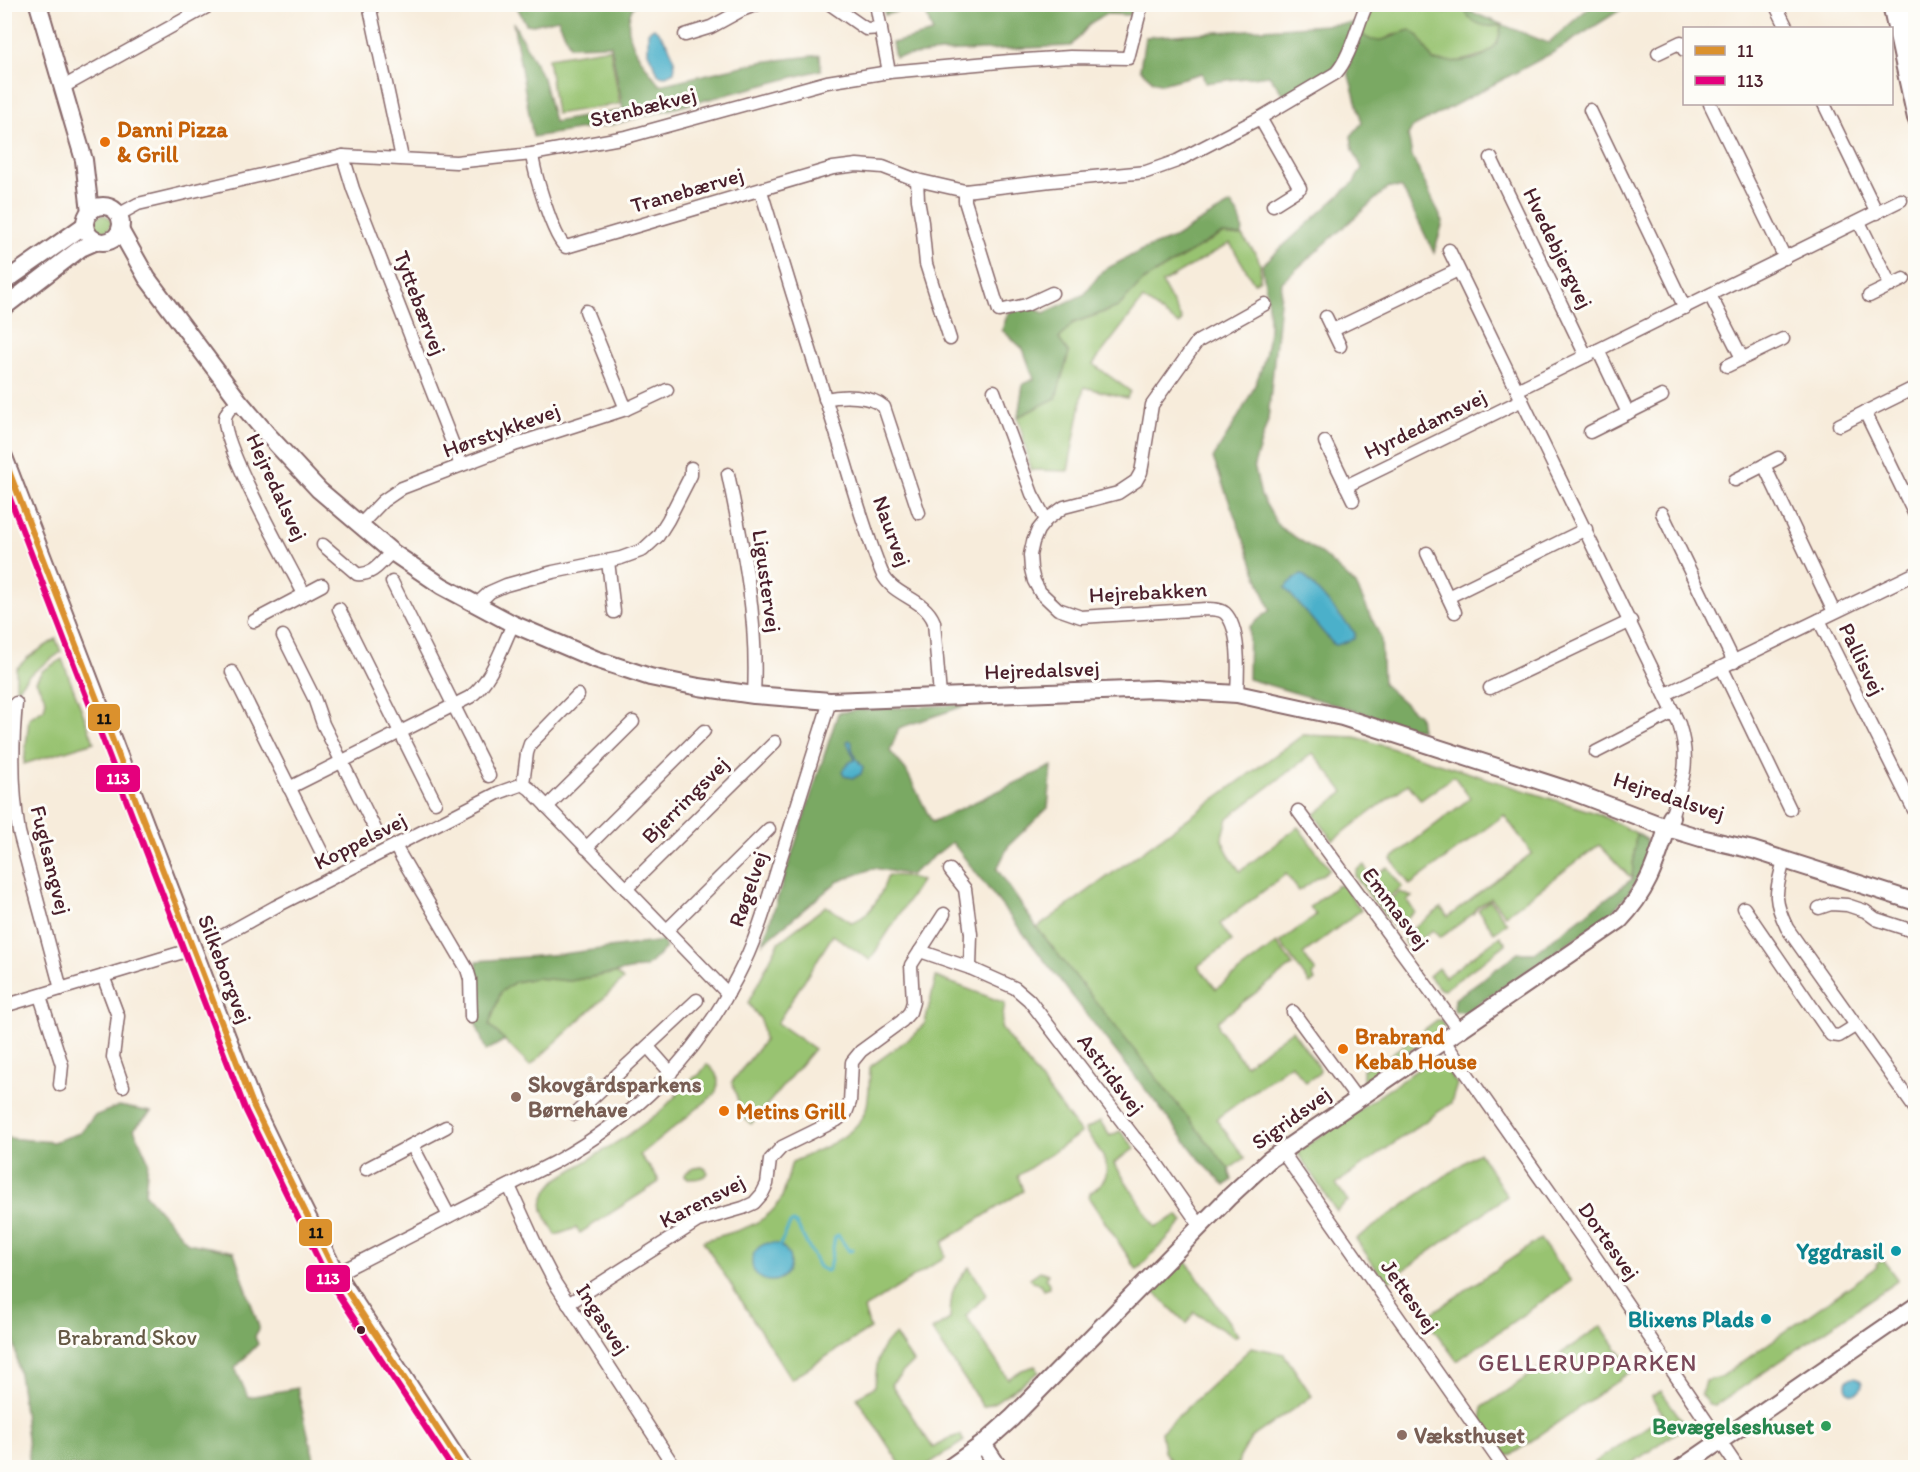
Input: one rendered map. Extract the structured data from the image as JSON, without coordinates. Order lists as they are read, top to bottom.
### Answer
{
  "streets": {
    "street": [
      "Stenbækvej",
      "Tranebærvej",
      "Hvedebjergvej",
      "Tyttebærvej",
      "Hyrdedamsvej",
      "Hørstykkevej",
      "Hejredalsvej",
      "Naurvej",
      "Ligustervej",
      "Hejrebakken",
      "Pallisvej",
      "Bjerringsvej",
      "Koppelsvej",
      "Fuglsangvej",
      "Røgelvej",
      "Emmasvej",
      "Silkeborgvej",
      "Astridsvej",
      "Sigridsvej",
      "Karensvej",
      "Dortesvej",
      "Jettesvej",
      "Ingasvej"
    ]
  },
  "crossings": [
    ["Stenbækvej", "Tranebærvej"],
    ["Stenbækvej", "Tyttebærvej"],
    ["Stenbækvej", "Hejredalsvej"],
    ["Tranebærvej", "Naurvej"],
    ["Tyttebærvej", "Hørstykkevej"],
    ["Hyrdedamsvej", "Hejredalsvej"],
    ["Hyrdedamsvej", "Pallisvej"],
    ["Hyrdedamsvej", "Sigridsvej"],
    ["Hørstykkevej", "Hejredalsvej"],
    ["Hejredalsvej", "Naurvej"],
    ["Hejredalsvej", "Ligustervej"],
    ["Hejredalsvej", "Hejrebakken"],
    ["Hejredalsvej", "Røgelvej"],
    ["Hejredalsvej", "Sigridsvej"],
    ["Røgelvej", "Silkeborgvej"],
    ["Røgelvej", "Ingasvej"],
    ["Emmasvej", "Sigridsvej"],
    ["Astridsvej", "Sigridsvej"],
    ["Astridsvej", "Karensvej"],
    ["Sigridsvej", "Dortesvej"],
    ["Sigridsvej", "Jettesvej"],
    ["Karensvej", "Ingasvej"]
  ],
  "districts": ["GELLERUPPARKEN"],
  "parks": ["Brabrand Skov"],
  "places": [
    "Danni Pizza & Grill",
    "Brabrand Kebab House",
    "Skovgårdsparkens Børnehave",
    "Metins Grill",
    "Yggdrasil",
    "Blixens Plads",
    "Bevægelseshuset",
    "Væksthuset"
  ],
  "lines": ["transit line 11", "transit line 113"],
  "legend": ["11", "113"]
}
